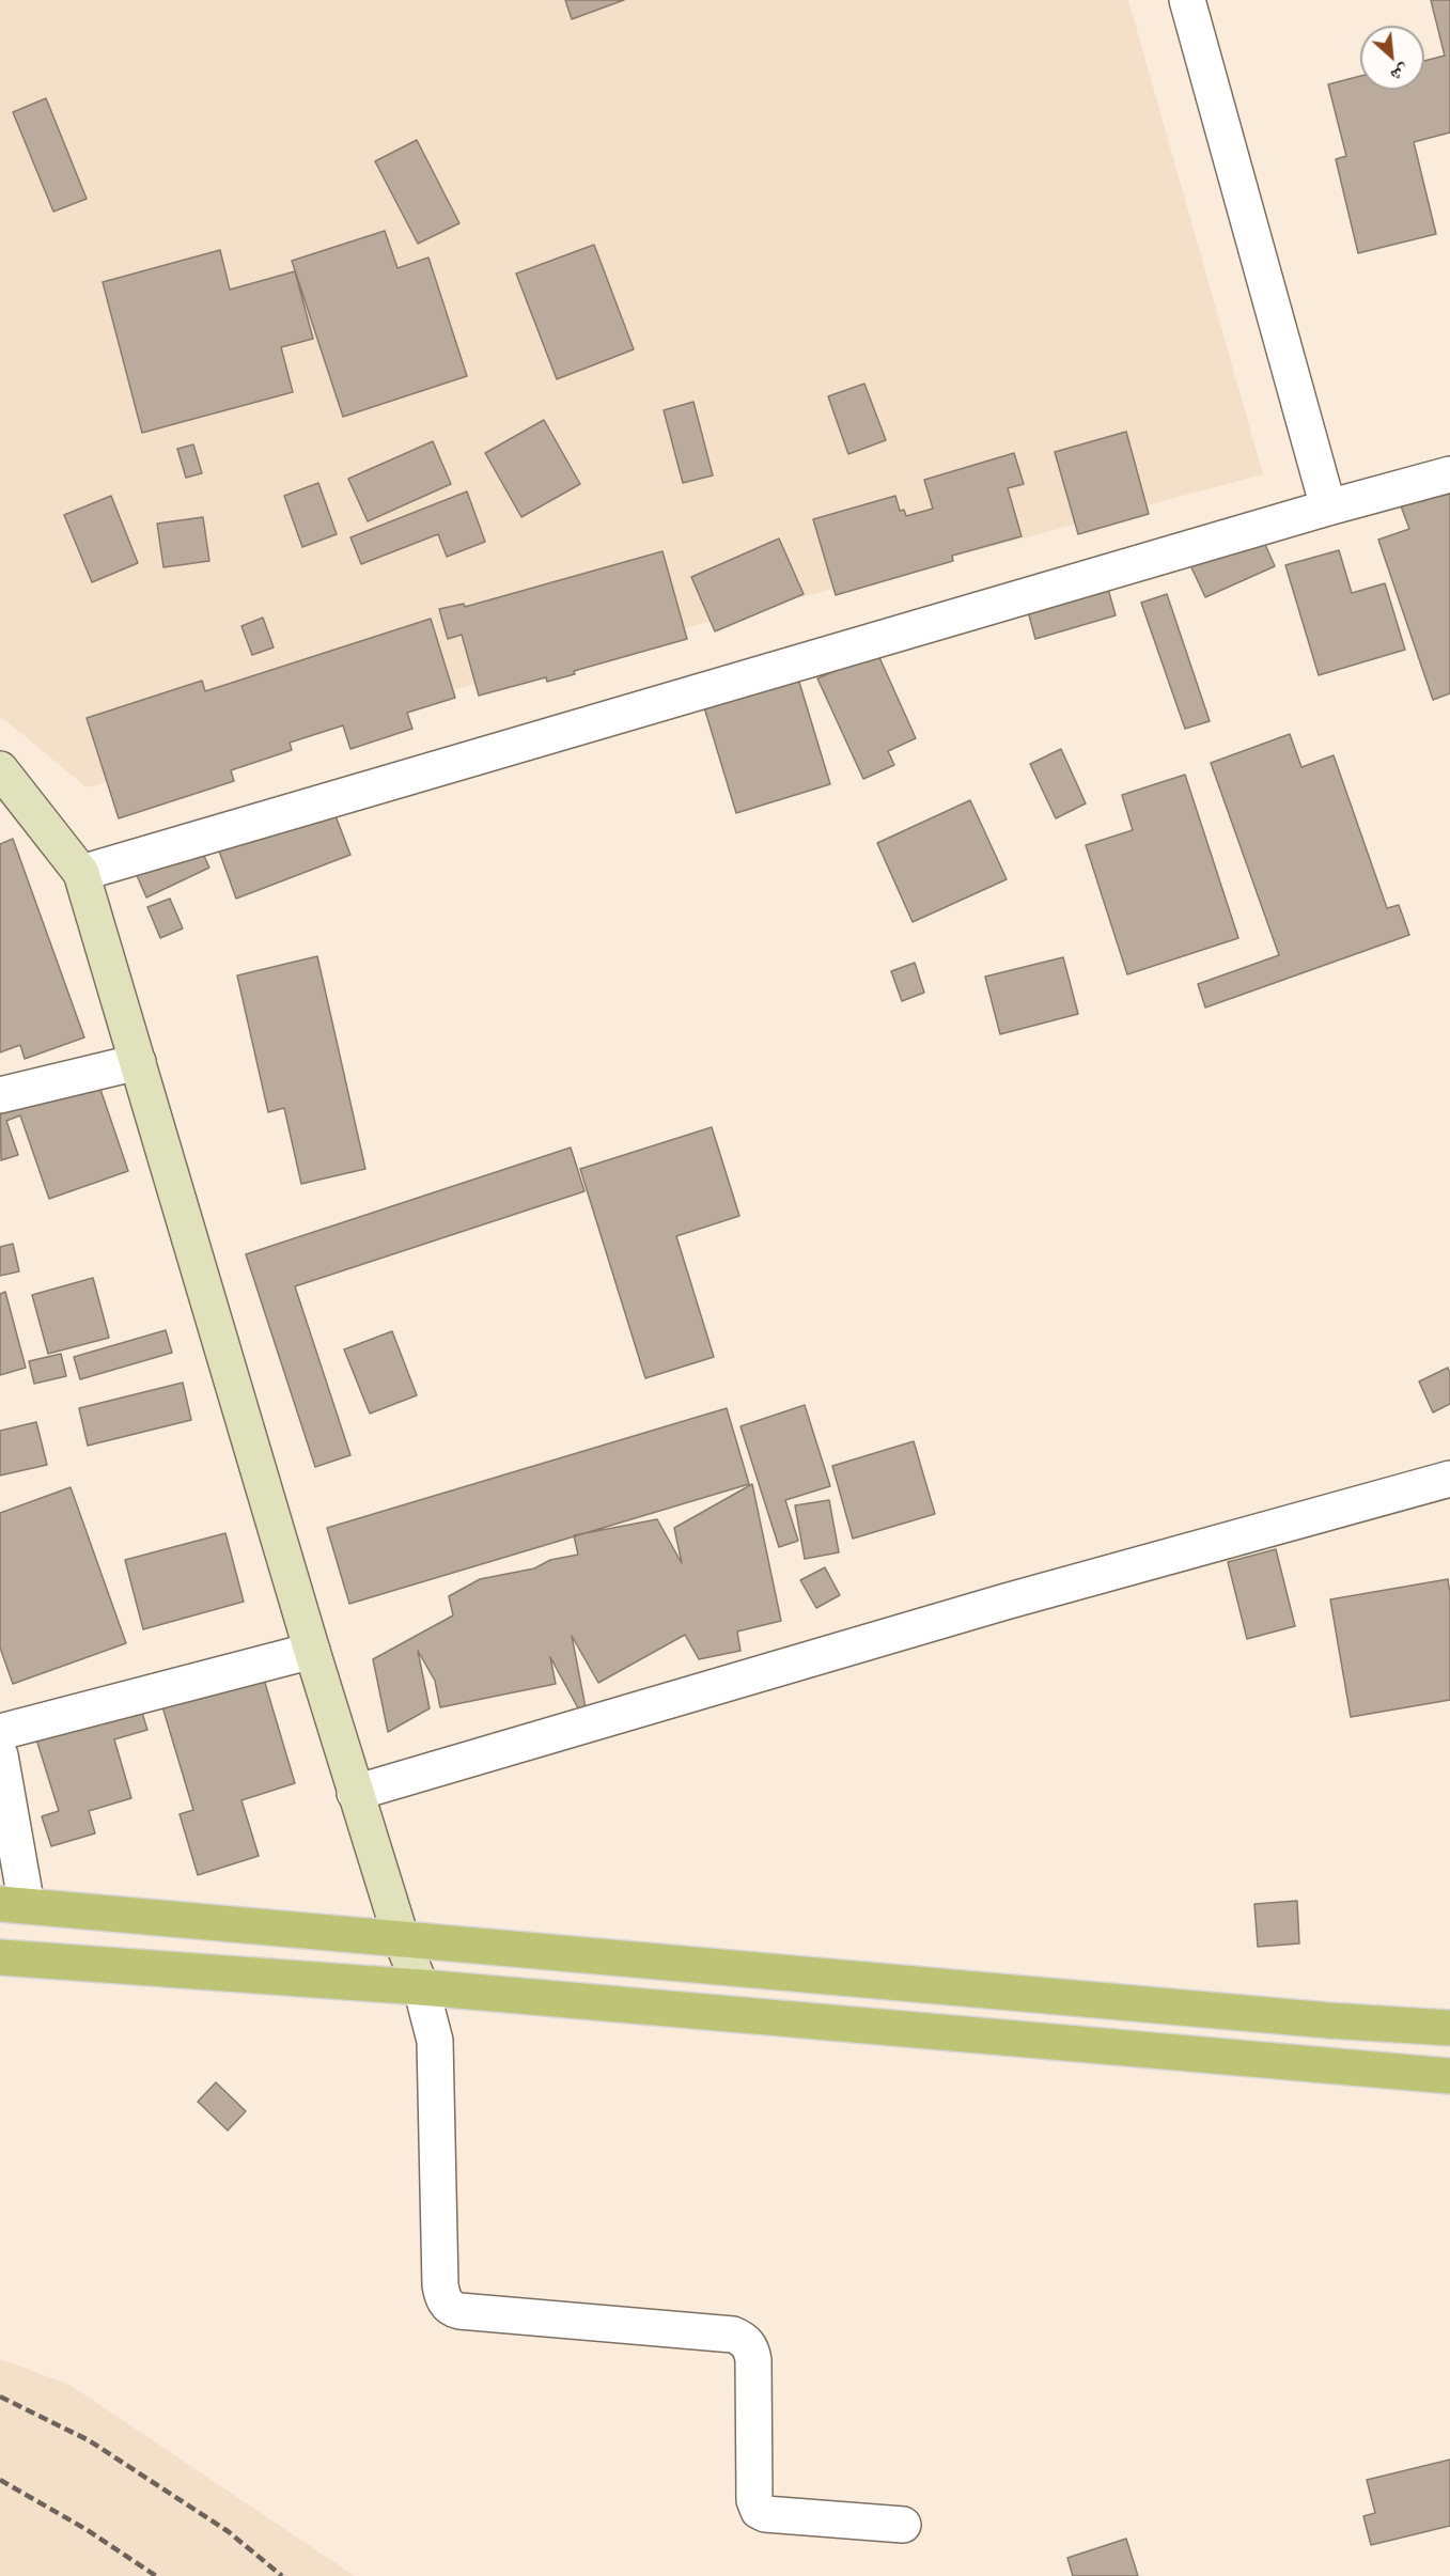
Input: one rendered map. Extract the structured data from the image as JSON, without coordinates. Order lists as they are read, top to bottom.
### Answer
{
  "north": "bottom right"
}
